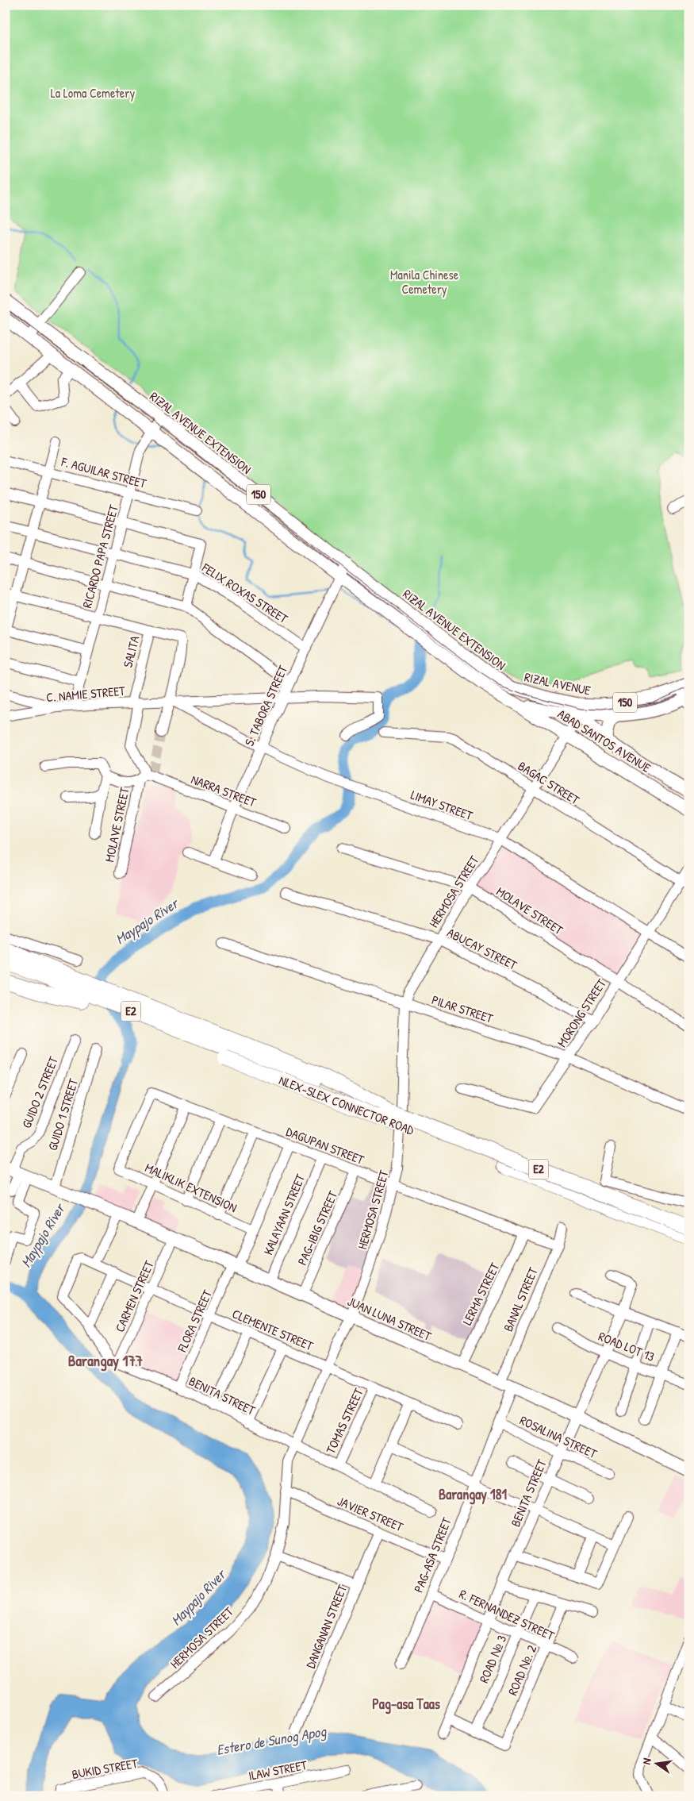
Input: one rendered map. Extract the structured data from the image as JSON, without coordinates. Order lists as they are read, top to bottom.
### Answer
{
  "streets": {
    "highway": ["E2", "NLEX-SLEX CONNECTOR ROAD"],
    "main road": [
      "RIZAL AVENUE EXTENSION",
      "150",
      "RIZAL AVENUE",
      "ABAD SANTOS AVENUE",
      "JUAN LUNA STREET"
    ],
    "street": [
      "F. AGUILAR STREET",
      "RICARDO PAPA STREET",
      "FELIX ROXAS STREET",
      "SALITA",
      "C. NAMIE STREET",
      "S. TABORA STREET",
      "BAGAC STREET",
      "NARRA STREET",
      "LIMAY STREET",
      "MOLAVE STREET",
      "HERMOSA STREET",
      "ABUCAY STREET",
      "PILAR STREET",
      "MORONG STREET",
      "GUIDO 2 STREET",
      "GUIDO 1 STREET",
      "DAGUPAN STREET",
      "MALIKLIK EXTENSION",
      "KALAYAAN STREET",
      "PAG-IBIG STREET",
      "LERMA STREET",
      "CARMEN STREET",
      "BANAL STREET",
      "FLORA STREET",
      "CLEMENTE STREET",
      "ROAD LOT 13",
      "BENITA STREET",
      "TOMAS STREET",
      "ROSALINA STREET",
      "JAVIER STREET",
      "PAG-ASA STREET",
      "R. FERNANDEZ STREET",
      "DANGANAN STREET",
      "ROAD № 3",
      "ROAD №. 2",
      "BUKID STREET",
      "ILAW STREET"
    ]
  },
  "crossings": [
    ["RIZAL AVENUE EXTENSION", "RICARDO PAPA STREET"],
    ["RIZAL AVENUE EXTENSION", "RIZAL AVENUE"],
    ["RIZAL AVENUE EXTENSION", "S. TABORA STREET"],
    ["RIZAL AVENUE EXTENSION", "ABAD SANTOS AVENUE"],
    ["F. AGUILAR STREET", "RICARDO PAPA STREET"],
    ["RICARDO PAPA STREET", "FELIX ROXAS STREET"],
    ["RICARDO PAPA STREET", "C. NAMIE STREET"],
    ["FELIX ROXAS STREET", "S. TABORA STREET"],
    ["SALITA", "C. NAMIE STREET"],
    ["SALITA", "NARRA STREET"],
    ["SALITA", "MOLAVE STREET"],
    ["RIZAL AVENUE", "ABAD SANTOS AVENUE"],
    ["RIZAL AVENUE", "HERMOSA STREET"],
    ["C. NAMIE STREET", "S. TABORA STREET"],
    ["C. NAMIE STREET", "LIMAY STREET"],
    ["S. TABORA STREET", "NARRA STREET"],
    ["S. TABORA STREET", "LIMAY STREET"],
    ["ABAD SANTOS AVENUE", "HERMOSA STREET"],
    ["BAGAC STREET", "HERMOSA STREET"],
    ["BAGAC STREET", "MORONG STREET"],
    ["NARRA STREET", "MOLAVE STREET"],
    ["LIMAY STREET", "HERMOSA STREET"],
    ["LIMAY STREET", "MORONG STREET"],
    ["MOLAVE STREET", "HERMOSA STREET"],
    ["MOLAVE STREET", "MORONG STREET"],
    ["HERMOSA STREET", "ABUCAY STREET"],
    ["HERMOSA STREET", "PILAR STREET"],
    ["HERMOSA STREET", "DAGUPAN STREET"],
    ["HERMOSA STREET", "JUAN LUNA STREET"],
    ["HERMOSA STREET", "CLEMENTE STREET"],
    ["HERMOSA STREET", "BENITA STREET"],
    ["HERMOSA STREET", "JAVIER STREET"],
    ["ABUCAY STREET", "MORONG STREET"],
    ["PILAR STREET", "MORONG STREET"],
    ["GUIDO 2 STREET", "JUAN LUNA STREET"],
    ["GUIDO 1 STREET", "JUAN LUNA STREET"],
    ["DAGUPAN STREET", "MALIKLIK EXTENSION"],
    ["DAGUPAN STREET", "KALAYAAN STREET"],
    ["DAGUPAN STREET", "PAG-IBIG STREET"],
    ["DAGUPAN STREET", "LERMA STREET"],
    ["DAGUPAN STREET", "BANAL STREET"],
    ["DAGUPAN STREET", "FLORA STREET"],
    ["MALIKLIK EXTENSION", "FLORA STREET"],
    ["KALAYAAN STREET", "JUAN LUNA STREET"],
    ["PAG-IBIG STREET", "JUAN LUNA STREET"],
    ["LERMA STREET", "JUAN LUNA STREET"],
    ["CARMEN STREET", "JUAN LUNA STREET"],
    ["CARMEN STREET", "CLEMENTE STREET"],
    ["CARMEN STREET", "BENITA STREET"],
    ["BANAL STREET", "JUAN LUNA STREET"],
    ["BANAL STREET", "PAG-ASA STREET"],
    ["JUAN LUNA STREET", "FLORA STREET"],
    ["JUAN LUNA STREET", "BENITA STREET"],
    ["JUAN LUNA STREET", "PAG-ASA STREET"],
    ["FLORA STREET", "CLEMENTE STREET"],
    ["FLORA STREET", "BENITA STREET"],
    ["CLEMENTE STREET", "BENITA STREET"],
    ["CLEMENTE STREET", "TOMAS STREET"],
    ["ROAD LOT 13", "BENITA STREET"],
    ["BENITA STREET", "TOMAS STREET"],
    ["BENITA STREET", "ROSALINA STREET"],
    ["BENITA STREET", "R. FERNANDEZ STREET"],
    ["ROSALINA STREET", "PAG-ASA STREET"],
    ["JAVIER STREET", "PAG-ASA STREET"],
    ["JAVIER STREET", "DANGANAN STREET"],
    ["PAG-ASA STREET", "R. FERNANDEZ STREET"],
    ["R. FERNANDEZ STREET", "ROAD № 3"],
    ["R. FERNANDEZ STREET", "ROAD №. 2"],
    ["ROAD № 3", "ROAD №. 2"]
  ],
  "districts": ["Barangay 177", "Barangay 181", "Pag-asa Taas"],
  "water": ["Maypajo River", "Estero de Sunog Apog"],
  "parks": ["La Loma Cemetery", "Manila Chinese Cemetery"],
  "north": "left"
}
